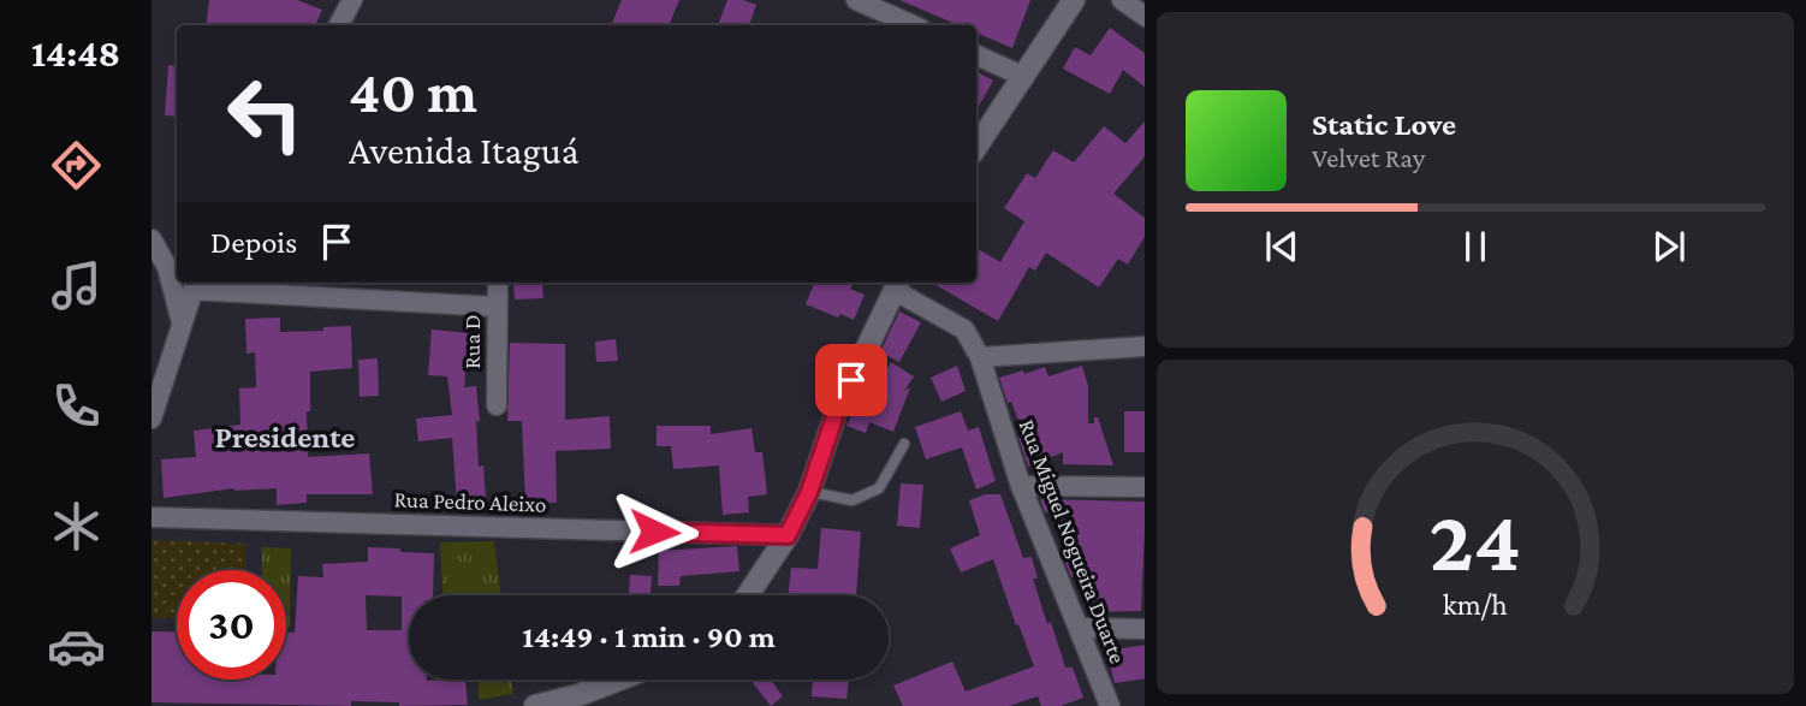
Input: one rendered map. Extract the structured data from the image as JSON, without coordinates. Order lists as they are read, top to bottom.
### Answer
{
  "streets": {
    "street": ["Rua D", "Rua Pedro Aleixo", "Rua Miguel Nogueira Duarte"]
  },
  "districts": ["Presidente"],
  "page": {
    "tabs": "14:48",
    "turn": ["40 m", "Avenida Itaguá"],
    "song": ["Static Love", "Velvet Ray"],
    "then": "Depois",
    "limit": "30",
    "trip": "14:49 · 1 min · 90 m",
    "gauge": ["24", "km/h"]
  }
}
